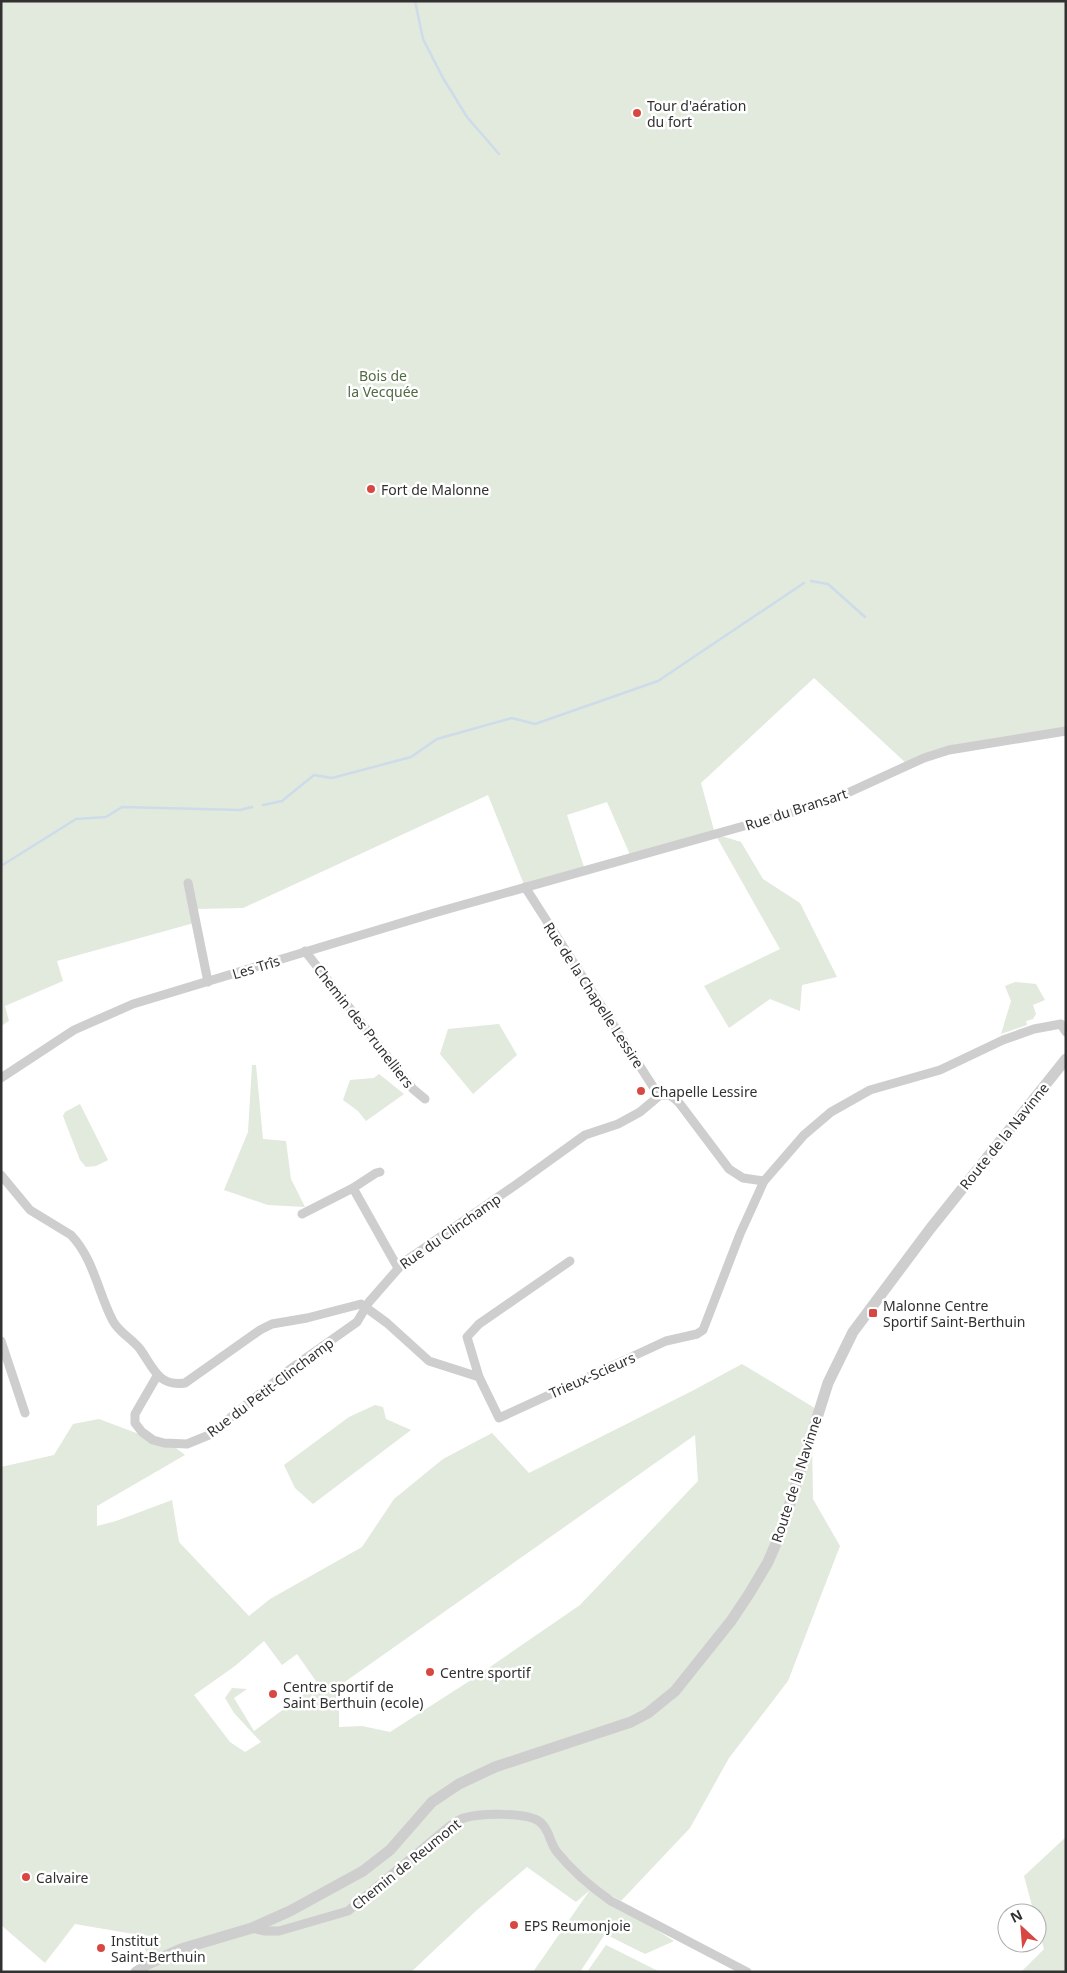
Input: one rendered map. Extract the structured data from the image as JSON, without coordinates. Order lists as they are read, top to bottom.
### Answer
{
  "streets": {
    "street": [
      "Rue du Bransart",
      "Les Trîs",
      "Rue de la Chapelle Lessire",
      "Chemin des Prunelliers",
      "Route de la Navinne",
      "Rue du Clinchamp",
      "Trieux-Scieurs",
      "Rue du Petit-Clinchamp",
      "Chemin de Reumont"
    ]
  },
  "crossings": [
    ["Rue du Bransart", "Les Trîs"],
    ["Rue du Bransart", "Rue de la Chapelle Lessire"],
    ["Les Trîs", "Rue de la Chapelle Lessire"],
    ["Les Trîs", "Chemin des Prunelliers"],
    ["Rue de la Chapelle Lessire", "Rue du Clinchamp"],
    ["Route de la Navinne", "Chemin de Reumont"],
    ["Rue du Clinchamp", "Rue du Petit-Clinchamp"]
  ],
  "parks": ["Bois de la Vecquée"],
  "places": {
    "other": [
      "Tour d'aération du fort",
      "Fort de Malonne",
      "Chapelle Lessire",
      "Centre sportif",
      "Centre sportif de Saint Berthuin (ecole)",
      "Calvaire",
      "EPS Reumonjoie",
      "Institut Saint-Berthuin"
    ],
    "transit": ["Malonne Centre Sportif Saint-Berthuin"]
  },
  "north": "top left"
}
